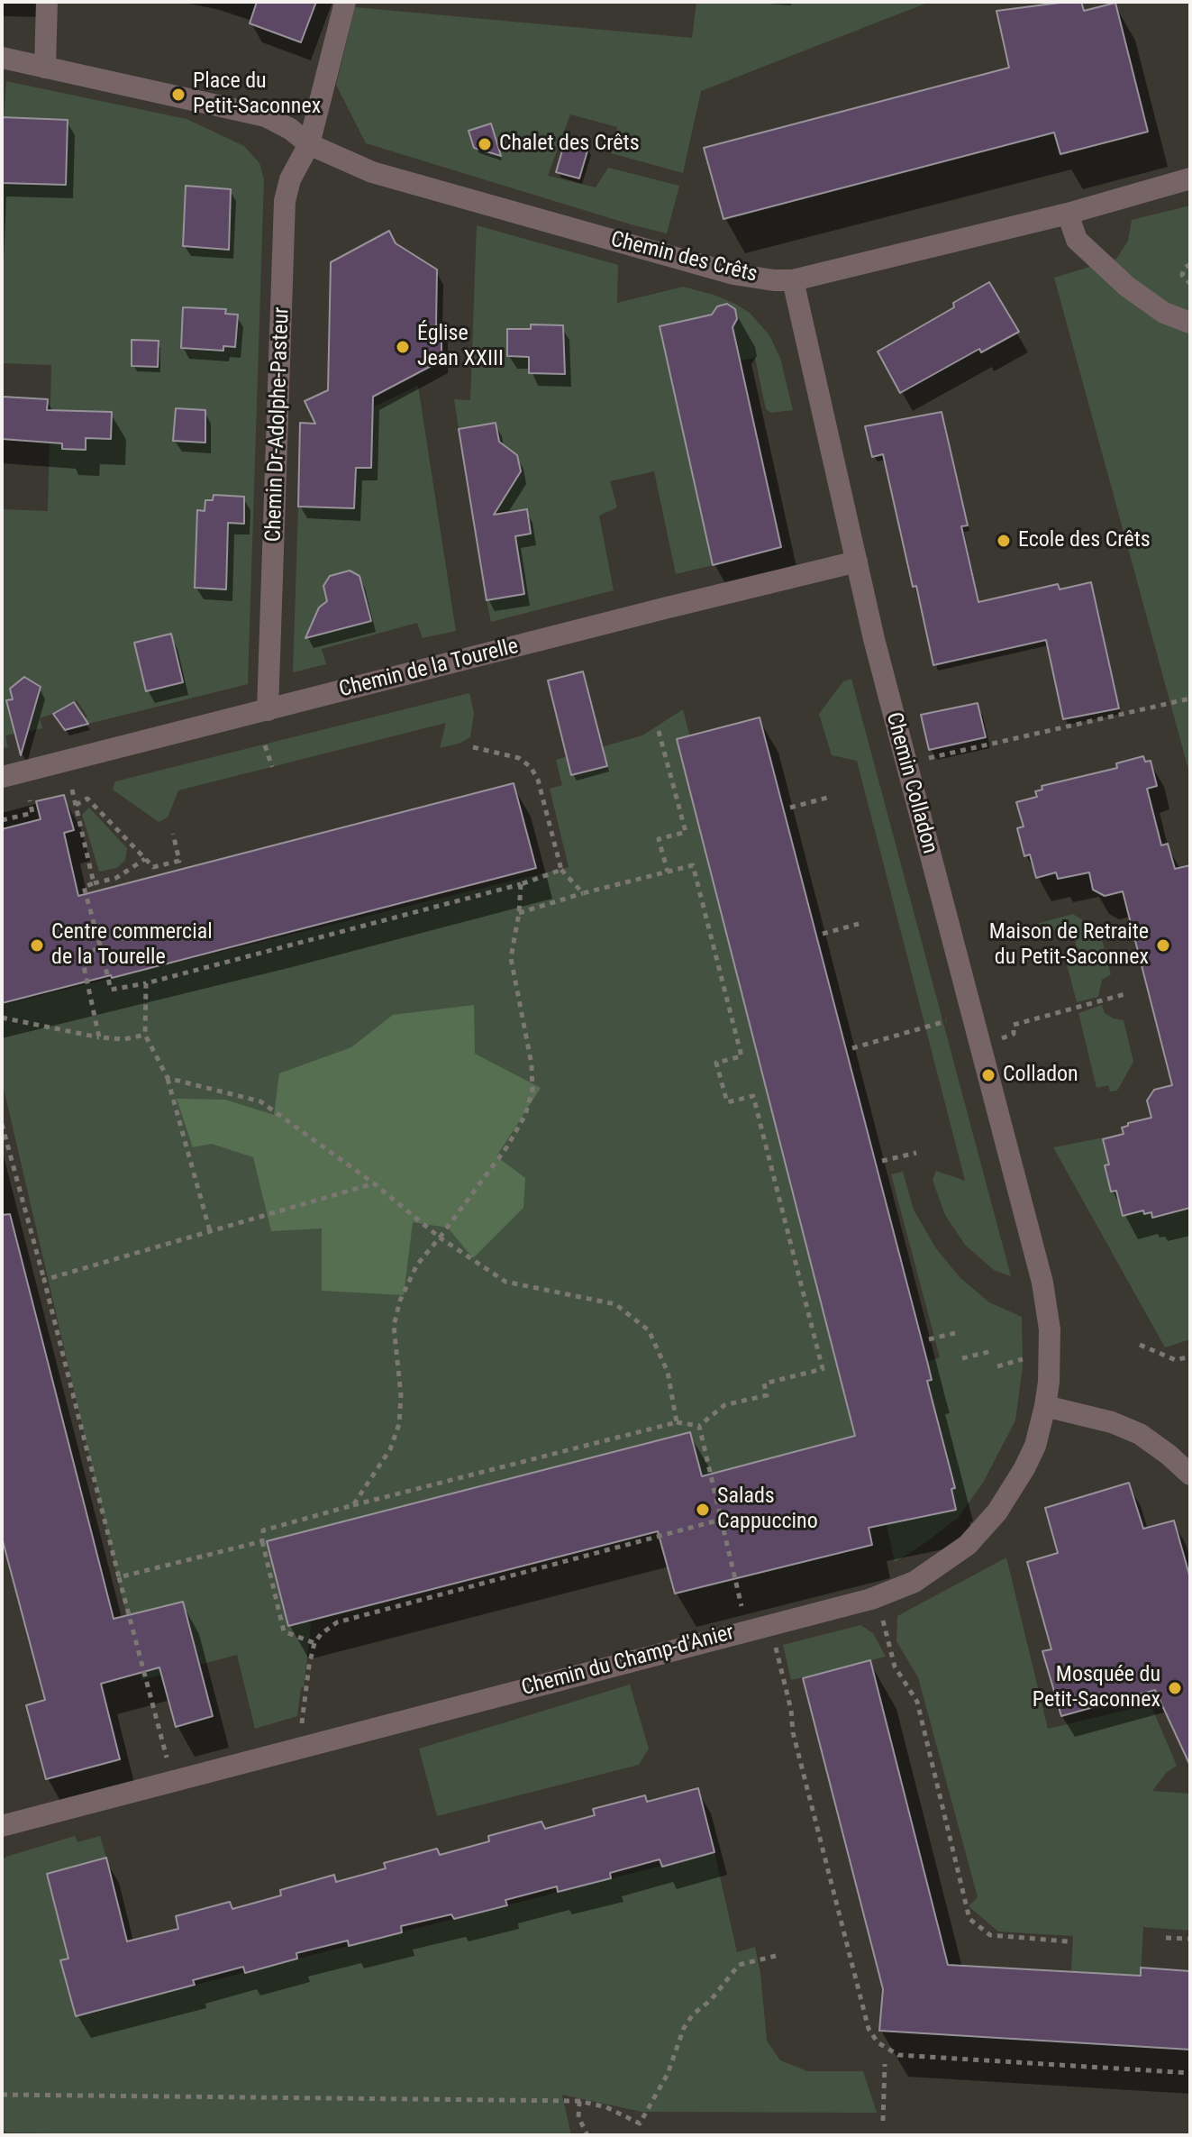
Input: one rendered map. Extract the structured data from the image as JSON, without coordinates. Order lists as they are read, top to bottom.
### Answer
{
  "streets": {
    "street": [
      "Chemin des Crêts",
      "Chemin Dr-Adolphe-Pasteur",
      "Chemin de la Tourelle",
      "Chemin Colladon",
      "Chemin du Champ-d'Anier"
    ]
  },
  "crossings": [
    ["Chemin des Crêts", "Chemin Dr-Adolphe-Pasteur"],
    ["Chemin des Crêts", "Chemin Colladon"],
    ["Chemin Dr-Adolphe-Pasteur", "Chemin de la Tourelle"],
    ["Chemin de la Tourelle", "Chemin Colladon"],
    ["Chemin Colladon", "Chemin du Champ-d'Anier"]
  ],
  "places": [
    "Place du Petit-Saconnex",
    "Chalet des Crêts",
    "Église Jean XXIII",
    "Ecole des Crêts",
    "Centre commercial de la Tourelle",
    "Maison de Retraite du Petit-Saconnex",
    "Colladon",
    "Salads Cappuccino",
    "Mosquée du Petit-Saconnex"
  ]
}
